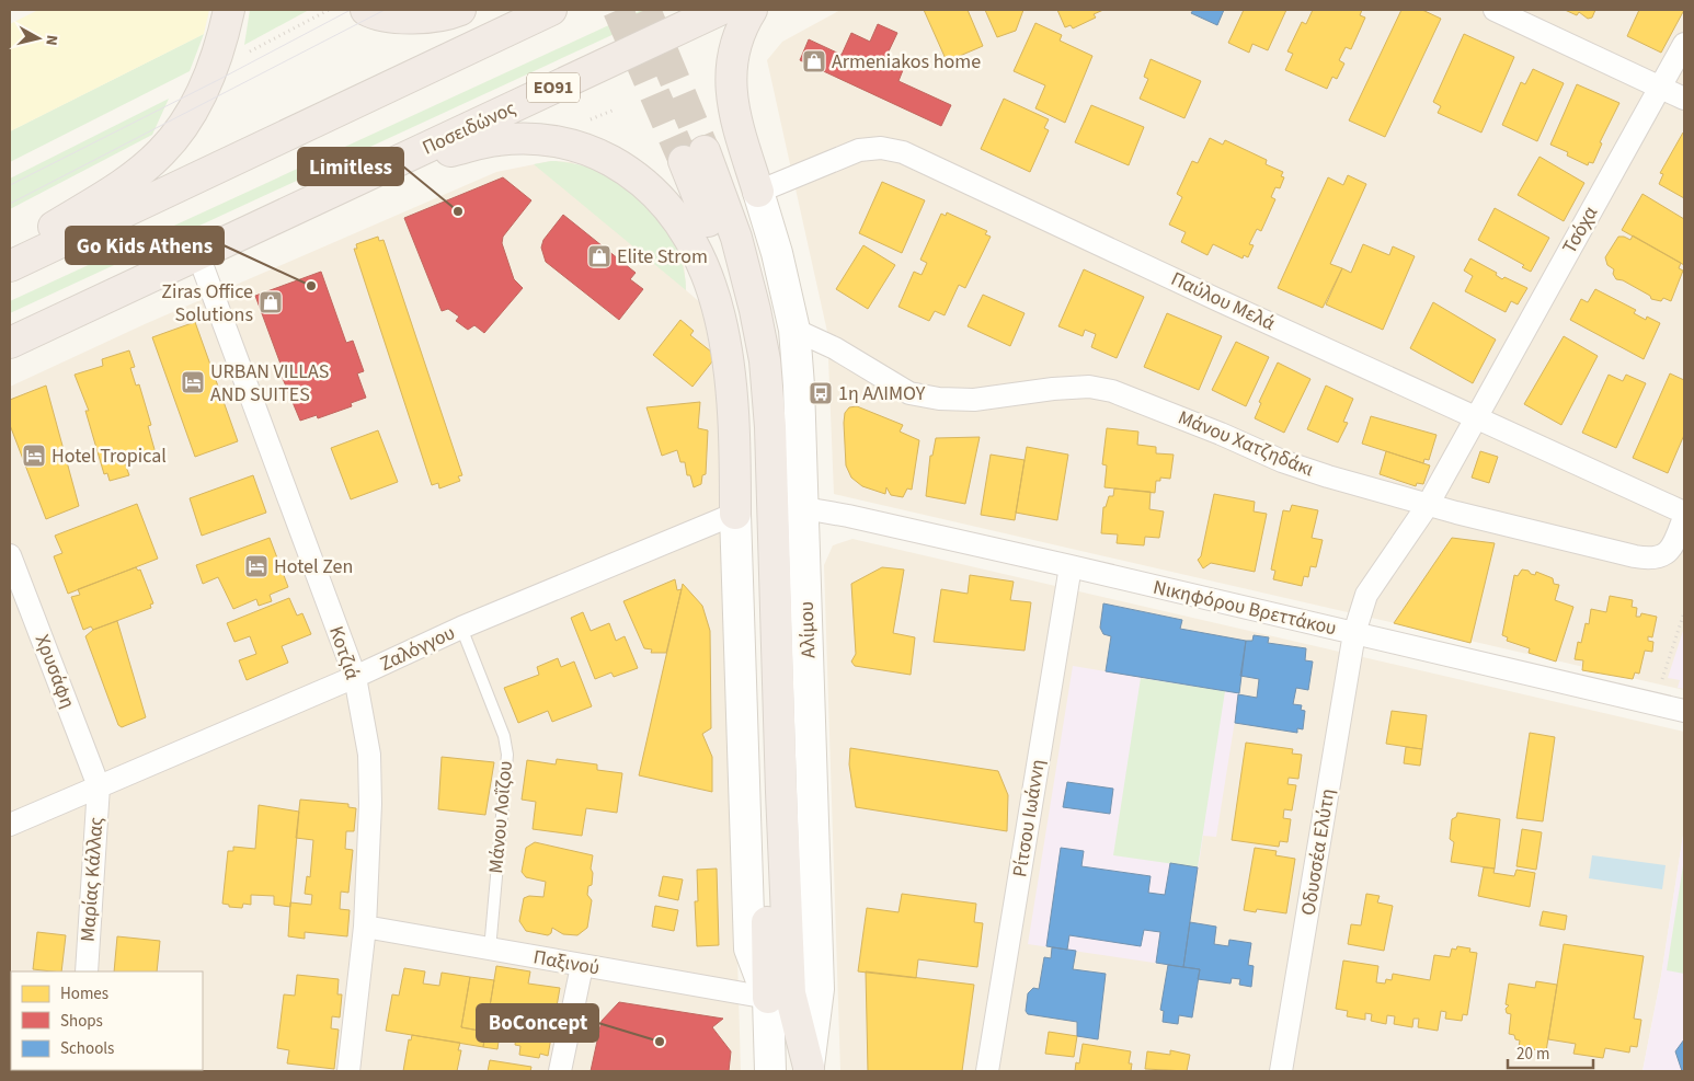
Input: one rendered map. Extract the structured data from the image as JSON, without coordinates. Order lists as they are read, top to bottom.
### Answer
{
  "streets": {
    "highway": ["ΕΟ91", "Ποσειδώνος"],
    "main road": ["Αλίμου"],
    "street": [
      "Τσόχα",
      "Παύλου Μελά",
      "Μάνου Χατζηδάκι",
      "Νικηφόρου Βρεττάκου",
      "Ζαλόγγου",
      "Κοτζιά",
      "Χρυσάφη",
      "Ρίτσου Ιωάννη",
      "Οδυσσέα Ελύτη",
      "Μαρίας Κάλλας",
      "Παξινού"
    ],
    "lane": ["Μάνου Λοΐζου"]
  },
  "crossings": [
    ["Ποσειδώνος", "Κοτζιά"],
    ["Τσόχα", "Παύλου Μελά"],
    ["Τσόχα", "Μάνου Χατζηδάκι"],
    ["Τσόχα", "Οδυσσέα Ελύτη"],
    ["Παύλου Μελά", "Αλίμου"],
    ["Μάνου Χατζηδάκι", "Αλίμου"],
    ["Μάνου Χατζηδάκι", "Οδυσσέα Ελύτη"],
    ["Νικηφόρου Βρεττάκου", "Αλίμου"],
    ["Νικηφόρου Βρεττάκου", "Ρίτσου Ιωάννη"],
    ["Νικηφόρου Βρεττάκου", "Οδυσσέα Ελύτη"],
    ["Ζαλόγγου", "Κοτζιά"],
    ["Ζαλόγγου", "Χρυσάφη"],
    ["Ζαλόγγου", "Μάνου Λοΐζου"],
    ["Ζαλόγγου", "Μαρίας Κάλλας"],
    ["Κοτζιά", "Παξινού"],
    ["Χρυσάφη", "Μαρίας Κάλλας"],
    ["Μάνου Λοΐζου", "Παξινού"]
  ],
  "places": {
    "shop": ["Armeniakos home", "Elite Strom", "Ziras Office Solutions"],
    "other": ["Limitless", "Go Kids Athens", "BoConcept"],
    "hotel": ["URBAN VILLAS AND SUITES", "Hotel Tropical", "Hotel Zen"],
    "bus stop": ["1η ΑΛΙΜΟΥ"]
  },
  "legend": ["Homes", "Shops", "Schools"],
  "scale_bar": "20 m",
  "north": "right"
}
